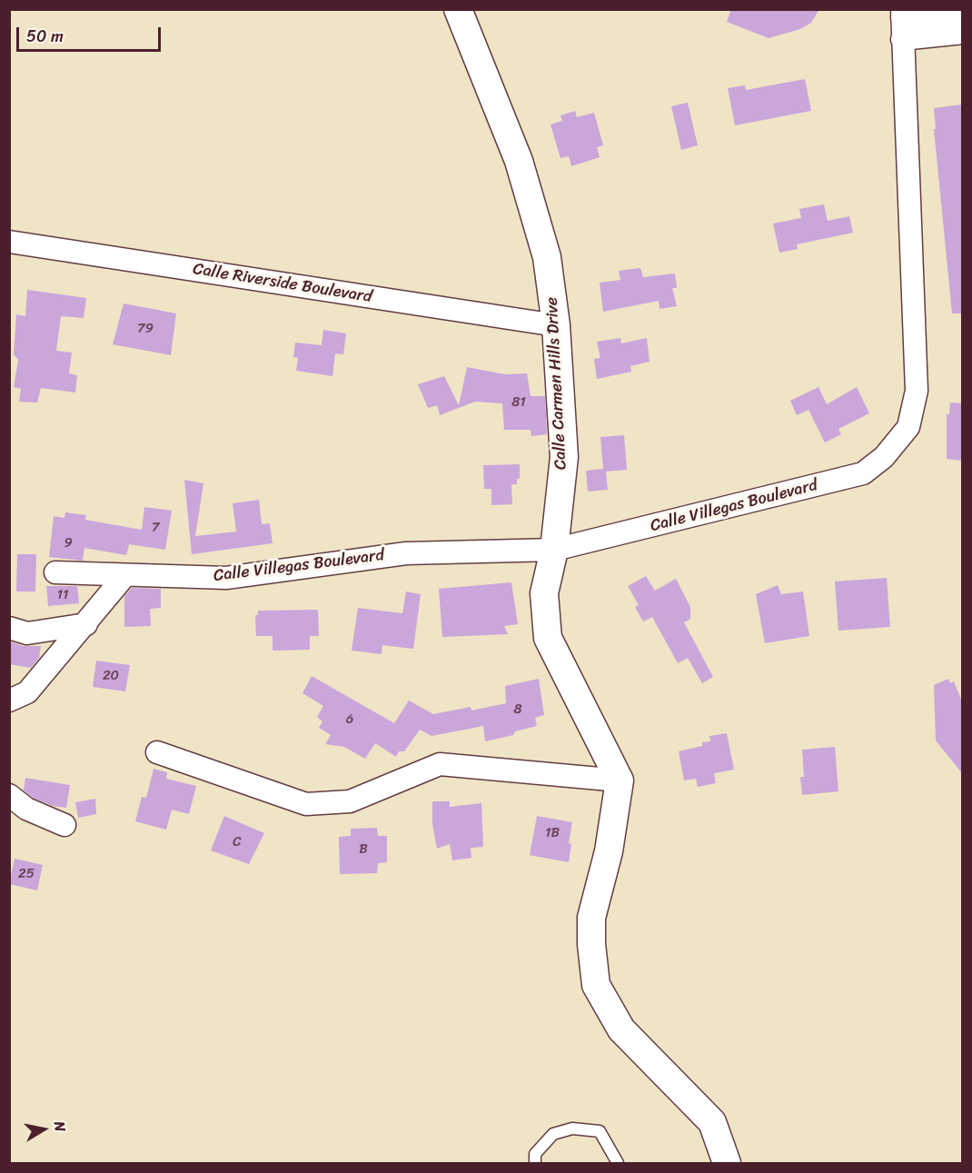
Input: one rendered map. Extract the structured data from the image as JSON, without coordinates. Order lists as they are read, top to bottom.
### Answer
{
  "streets": {
    "street": ["Calle Riverside Boulevard", "Calle Carmen Hills Drive", "Calle Villegas Boulevard"]
  },
  "crossings": [
    ["Calle Riverside Boulevard", "Calle Carmen Hills Drive"],
    ["Calle Carmen Hills Drive", "Calle Villegas Boulevard"]
  ],
  "house_numbers": [
    "79",
    "81",
    "7",
    "9",
    "11",
    "20",
    "8",
    "6",
    "1B",
    "C",
    "B",
    "25"
  ],
  "scale_bar": "50 m",
  "north": "right"
}
